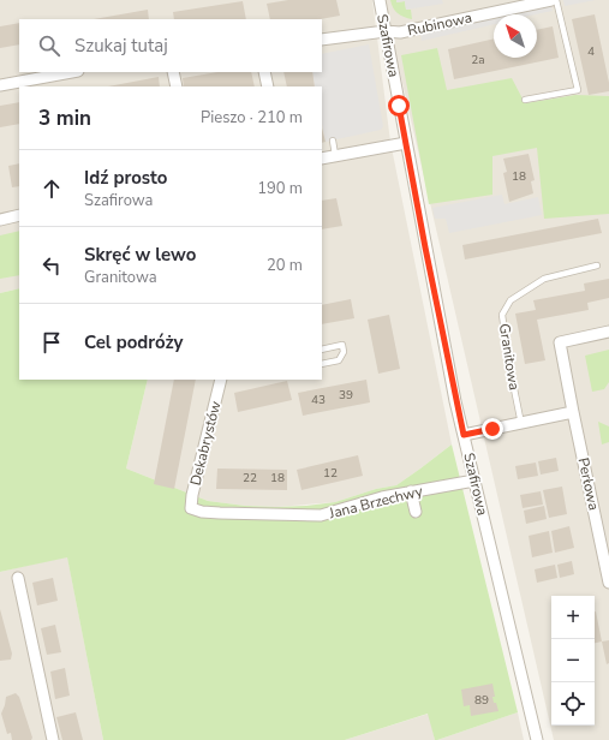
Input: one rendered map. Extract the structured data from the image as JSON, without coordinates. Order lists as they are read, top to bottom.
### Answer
{
  "streets": {
    "street": [
      "Rubinowa",
      "Szafirowa",
      "Dekabrystów",
      "Perłowa",
      "Jana Brzechwy"
    ],
    "lane": ["Granitowa"]
  },
  "crossings": [
    ["Rubinowa", "Szafirowa"],
    ["Szafirowa", "Jana Brzechwy"],
    ["Dekabrystów", "Jana Brzechwy"]
  ],
  "house_numbers": [
    "4",
    "2a",
    "18",
    "39",
    "43",
    "12",
    "22",
    "18",
    "89"
  ],
  "north": "top left",
  "page": {
    "search": "Szukaj tutaj",
    "heading": ["3 min", "Pieszo · 210 m"],
    "list": [
      ["Idź prosto", "Szafirowa", "190 m"],
      ["Skręć w lewo", "Granitowa", "20 m"],
      "Cel podróży"
    ],
    "map_buttons": ["+", "−"]
  }
}
